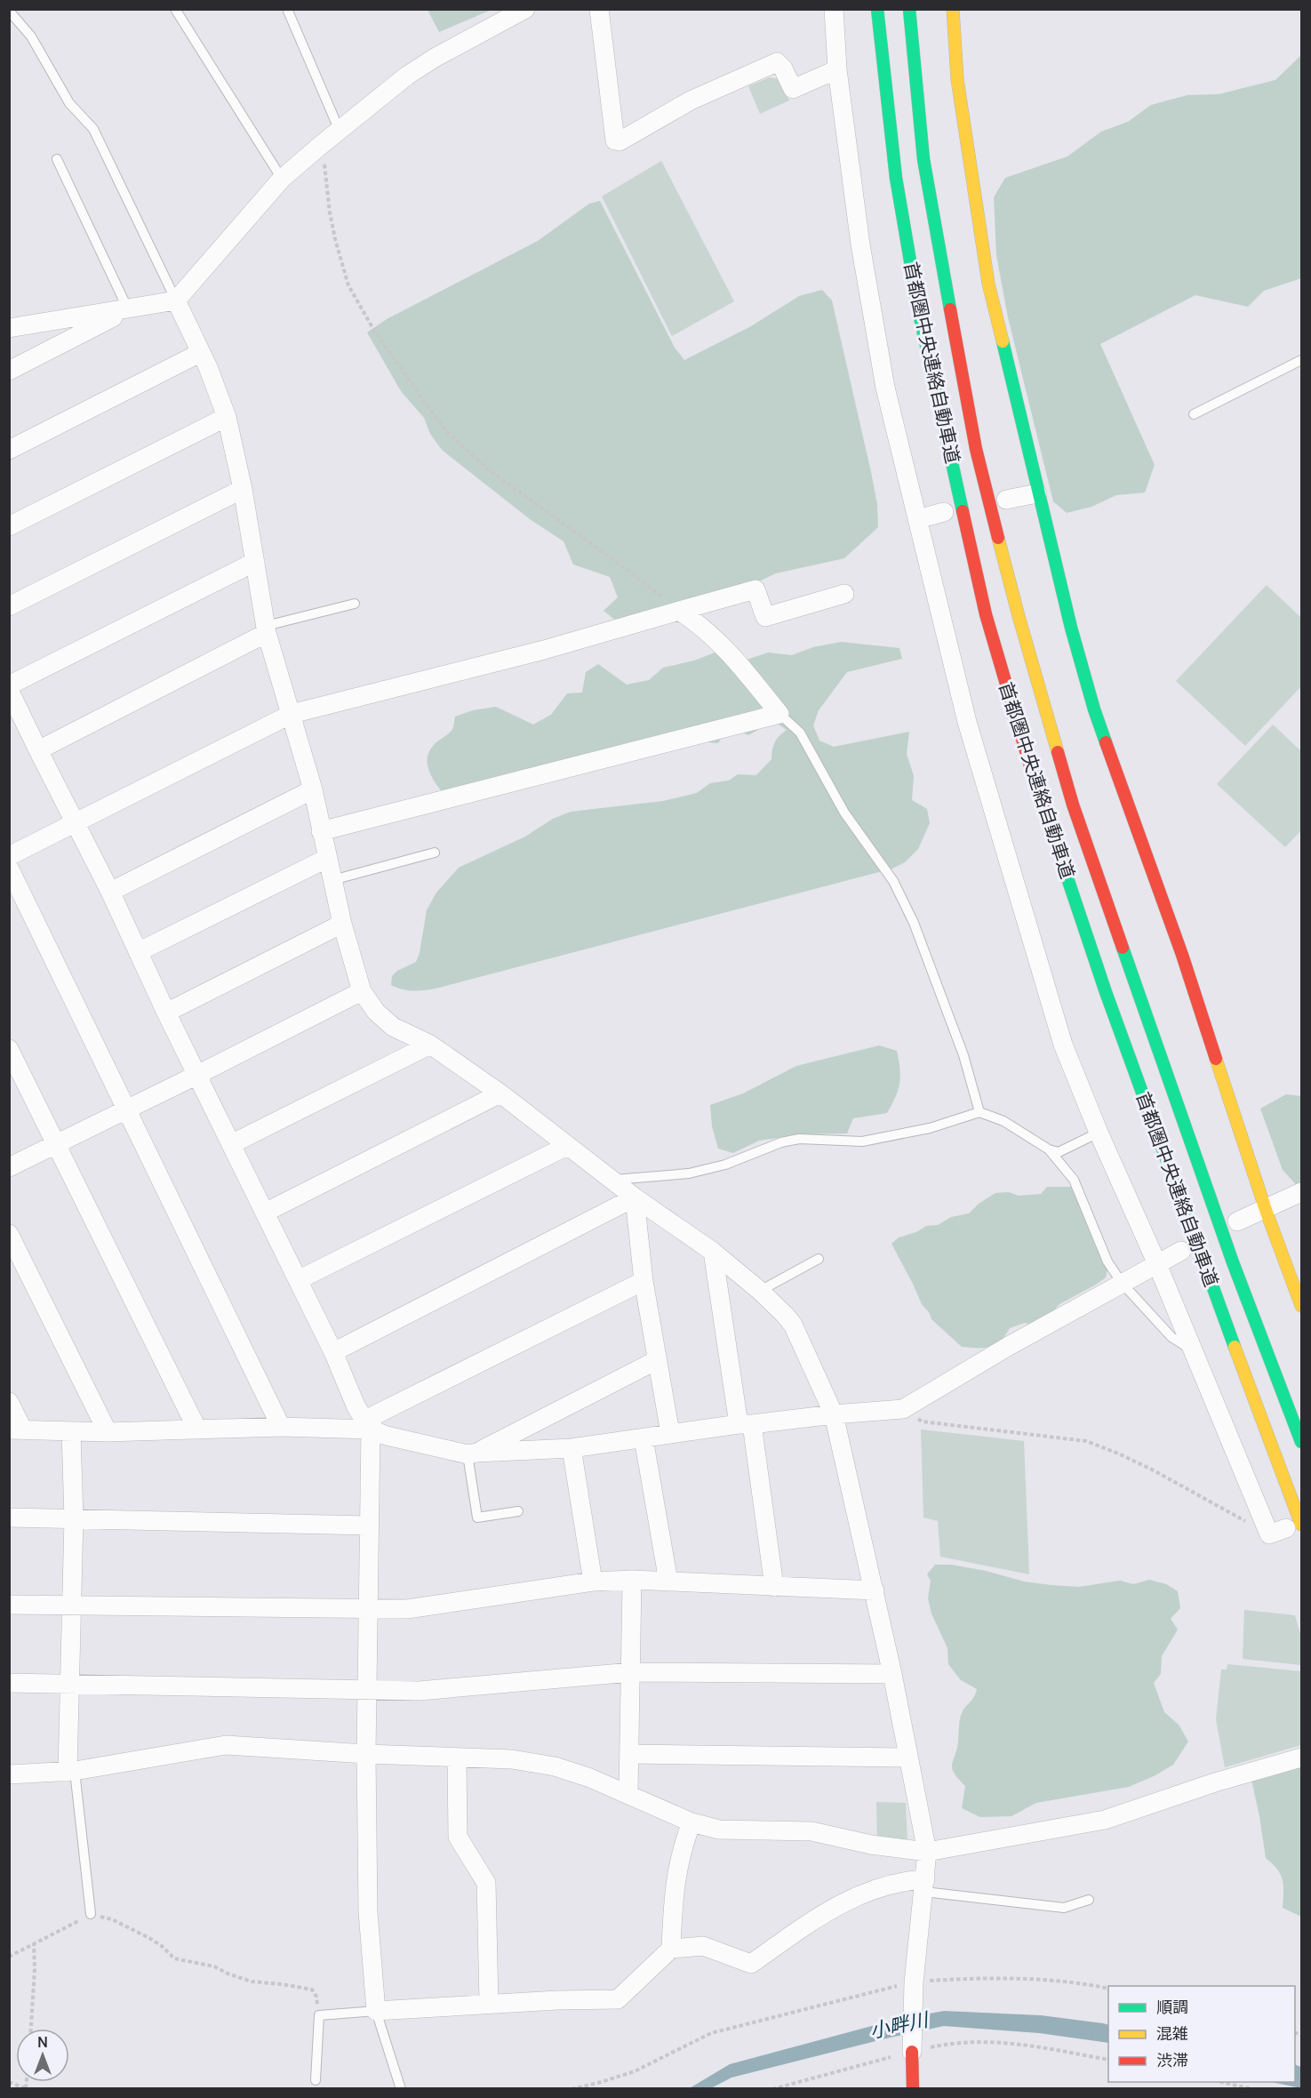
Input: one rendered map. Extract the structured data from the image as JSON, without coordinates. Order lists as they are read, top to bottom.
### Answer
{
  "streets": {
    "main road": ["首都圏中央連絡自動車道"]
  },
  "water": ["小畔川"],
  "legend": ["順調", "混雑", "渋滞"],
  "north": "top"
}
